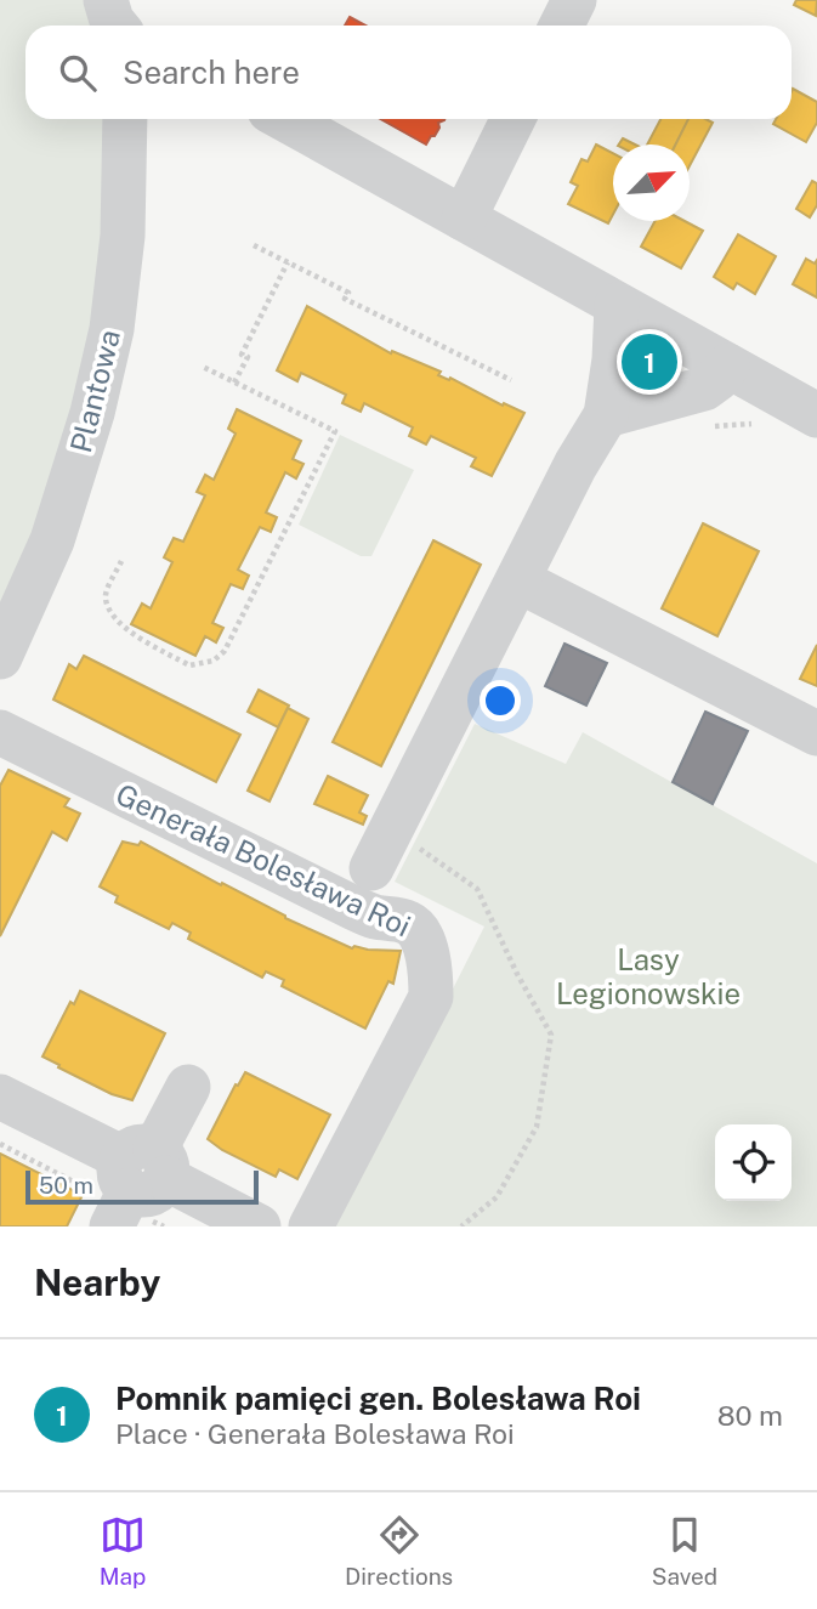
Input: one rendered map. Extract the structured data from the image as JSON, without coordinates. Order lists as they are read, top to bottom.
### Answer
{
  "streets": {
    "street": ["Plantowa", "Generała Bolesława Roi"]
  },
  "parks": ["Lasy Legionowskie"],
  "scale_bar": "50 m",
  "north": "top right",
  "page": {
    "search": "Search here",
    "pins": "1",
    "scale": "50 m",
    "heading": "Nearby",
    "list": [
      {
        "mark": "1",
        "name": "Pomnik pamięci gen. Bolesława Roi",
        "note": "Place · Generała Bolesława Roi",
        "value": "80 m"
      }
    ],
    "nav": ["Map", "Directions", "Saved"]
  }
}
